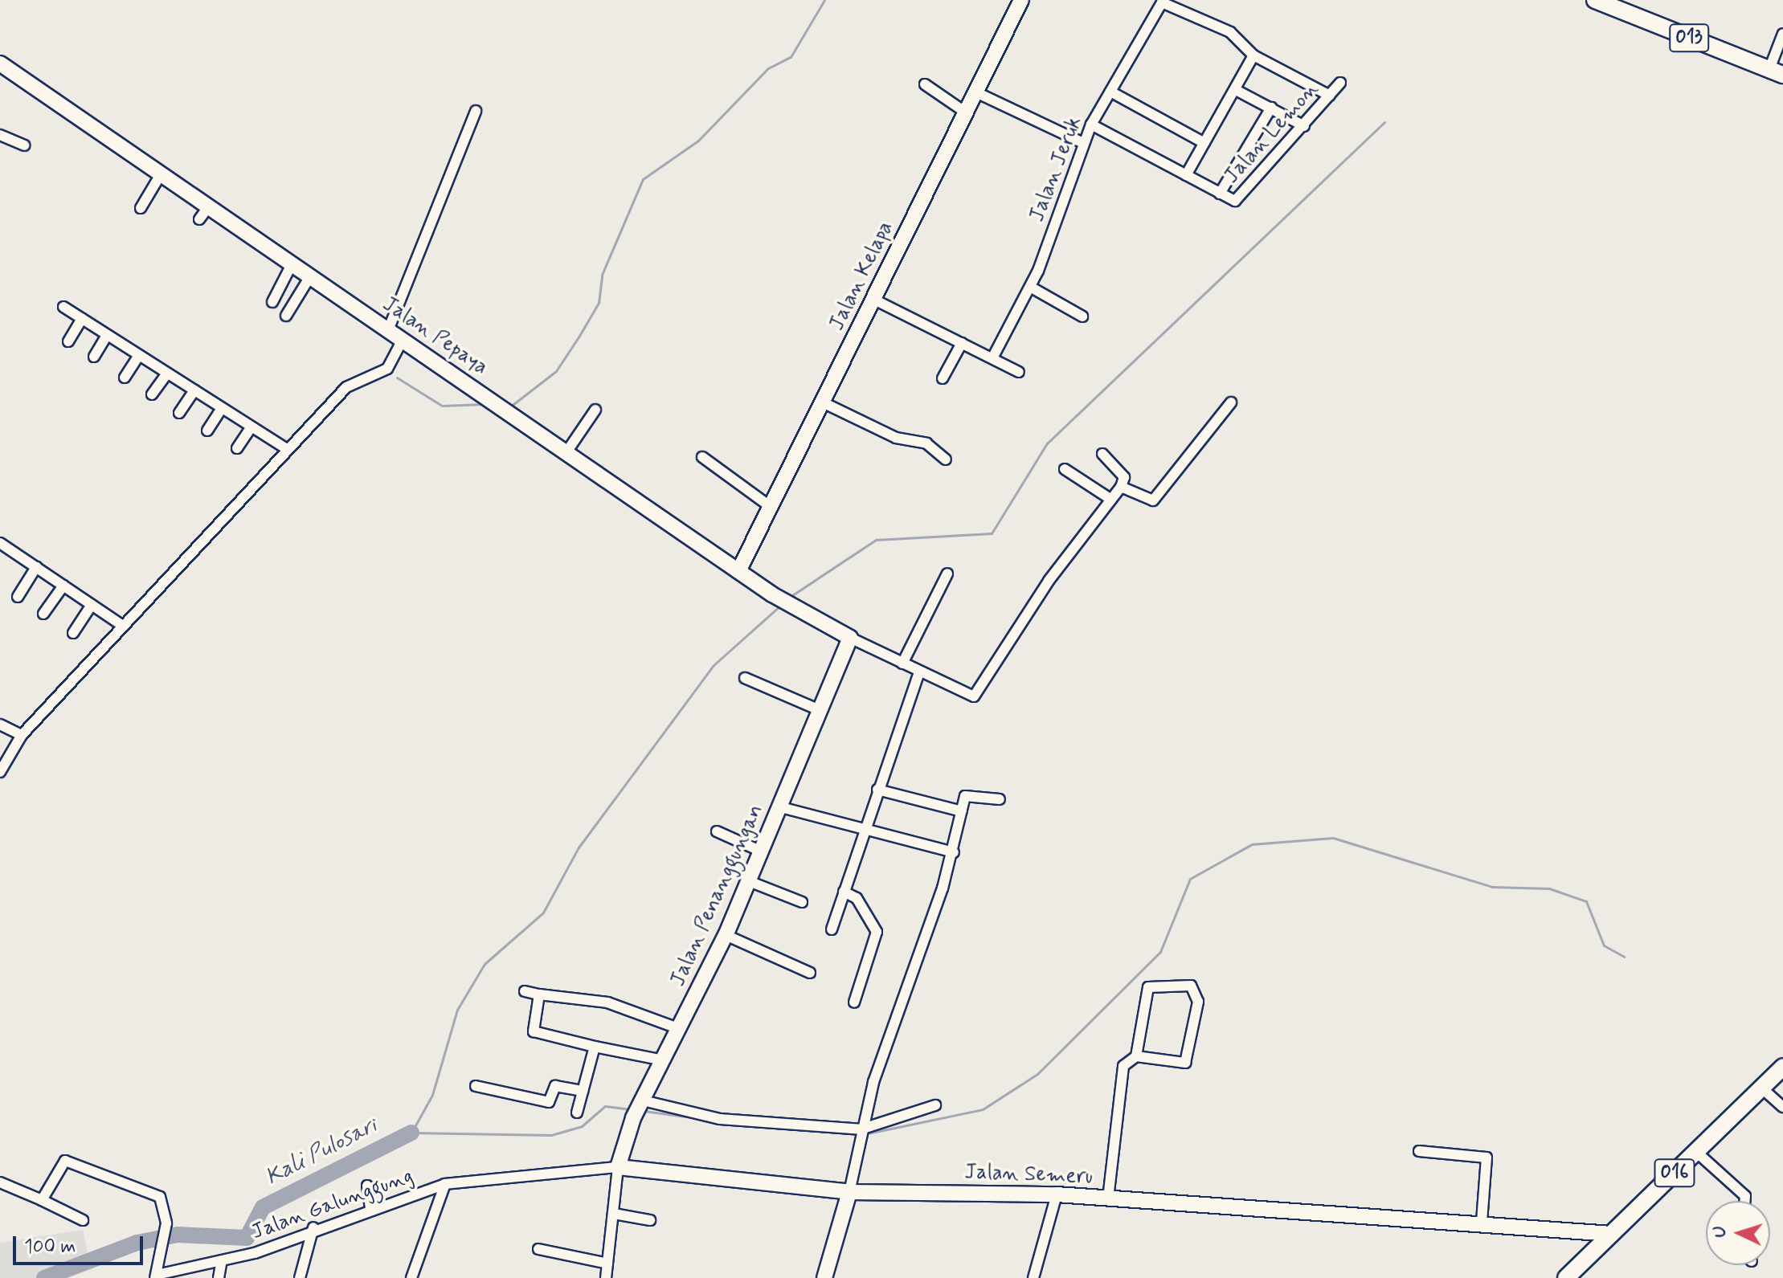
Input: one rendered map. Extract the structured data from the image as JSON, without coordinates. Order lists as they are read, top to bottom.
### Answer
{
  "streets": {
    "main road": ["013", "016"],
    "street": [
      "Jalan Lemon",
      "Jalan Jeruk",
      "Jalan Kelapa",
      "Jalan Pepaya",
      "Jalan Penanggungan",
      "Jalan Semeru",
      "Jalan Galunggung"
    ]
  },
  "crossings": [
    ["Jalan Lemon", "Jalan Jeruk"],
    ["Jalan Kelapa", "Jalan Pepaya"],
    ["Jalan Pepaya", "Jalan Penanggungan"],
    ["Jalan Penanggungan", "Jalan Semeru"],
    ["016", "Jalan Semeru"],
    ["Jalan Semeru", "Jalan Galunggung"]
  ],
  "water": ["Kali Pulosari"],
  "scale_bar": "100 m",
  "north": "left"
}
